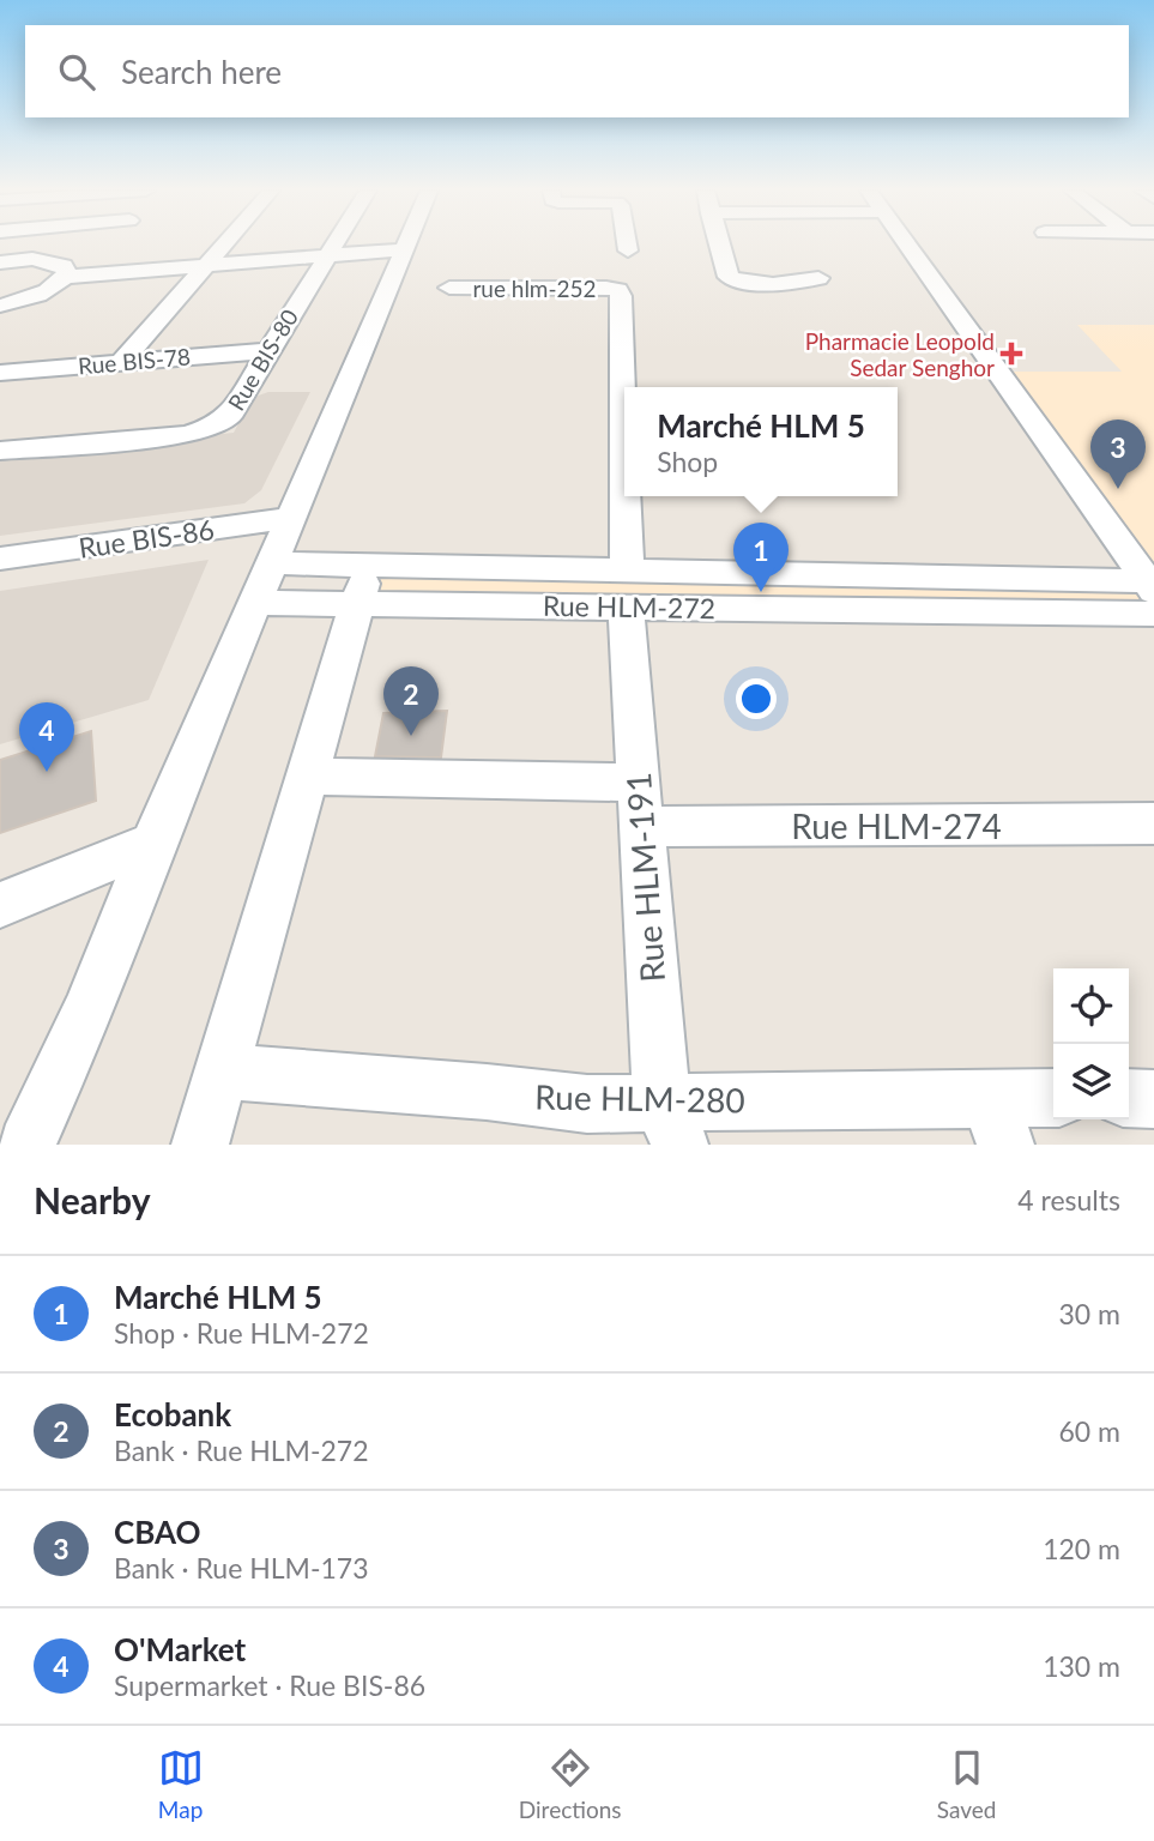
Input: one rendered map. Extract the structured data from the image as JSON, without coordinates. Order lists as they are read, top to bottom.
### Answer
{
  "streets": {
    "street": [
      "rue hlm-252",
      "Rue BIS-80",
      "Rue BIS-78",
      "Rue BIS-86",
      "Rue HLM-272",
      "Rue HLM-274",
      "Rue HLM-191",
      "Rue HLM-280"
    ]
  },
  "crossings": [
    ["rue hlm-252", "Rue HLM-191"],
    ["Rue BIS-80", "Rue BIS-78"],
    ["Rue HLM-272", "Rue HLM-191"],
    ["Rue HLM-274", "Rue HLM-191"],
    ["Rue HLM-191", "Rue HLM-280"]
  ],
  "places": {
    "health": ["Pharmacie Leopold Sedar Senghor"]
  },
  "page": {
    "search": "Search here",
    "popup": ["Marché HLM 5", "Shop"],
    "pins": [
      "3",
      "1",
      "2",
      "4"
    ],
    "heading": ["Nearby", "4 results"],
    "list": [
      {
        "mark": "1",
        "name": "Marché HLM 5",
        "note": "Shop · Rue HLM-272",
        "value": "30 m"
      },
      {
        "mark": "2",
        "name": "Ecobank",
        "note": "Bank · Rue HLM-272",
        "value": "60 m"
      },
      {
        "mark": "3",
        "name": "CBAO",
        "note": "Bank · Rue HLM-173",
        "value": "120 m"
      },
      {
        "mark": "4",
        "name": "O'Market",
        "note": "Supermarket · Rue BIS-86",
        "value": "130 m"
      }
    ],
    "nav": ["Map", "Directions", "Saved"]
  }
}
